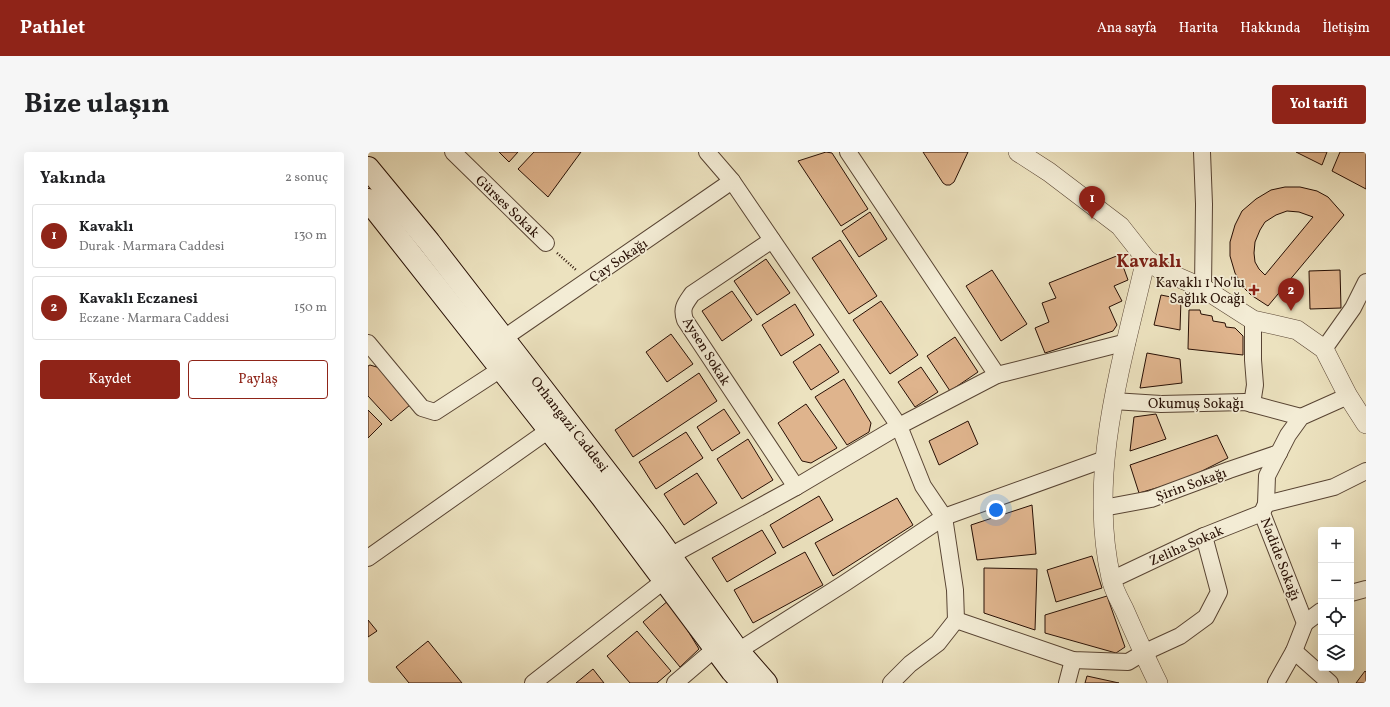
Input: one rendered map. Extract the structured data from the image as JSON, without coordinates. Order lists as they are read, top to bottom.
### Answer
{
  "streets": {
    "main road": ["Orhangazi Caddesi"],
    "street": [
      "Gürses Sokak",
      "Çay Sokağı",
      "Aysen Sokak",
      "Okumuş Sokağı",
      "Şirin Sokağı",
      "Zeliha Sokak",
      "Nadide Sokağı"
    ]
  },
  "crossings": [
    ["Çay Sokağı", "Orhangazi Caddesi"],
    ["Okumuş Sokağı", "Nadide Sokağı"],
    ["Şirin Sokağı", "Nadide Sokağı"],
    ["Zeliha Sokak", "Nadide Sokağı"]
  ],
  "districts": ["Kavaklı"],
  "places": {
    "health": ["Kavaklı 1 No'lu Sağlık Ocağı"]
  },
  "page": {
    "header": "Pathlet",
    "nav": [
      "Ana sayfa",
      "Harita",
      "Hakkında",
      "İletişim"
    ],
    "title": "Bize ulaşın",
    "buttons": [
      "Yol tarifi",
      ["Kaydet", "Paylaş"]
    ],
    "heading": ["Yakında", "2 sonuç"],
    "pins": ["1", "2"],
    "list": [
      {
        "mark": "1",
        "name": "Kavaklı",
        "note": "Durak · Marmara Caddesi",
        "value": "130 m"
      },
      {
        "mark": "2",
        "name": "Kavaklı Eczanesi",
        "note": "Eczane · Marmara Caddesi",
        "value": "150 m"
      }
    ],
    "map_buttons": ["+", "−"]
  }
}
